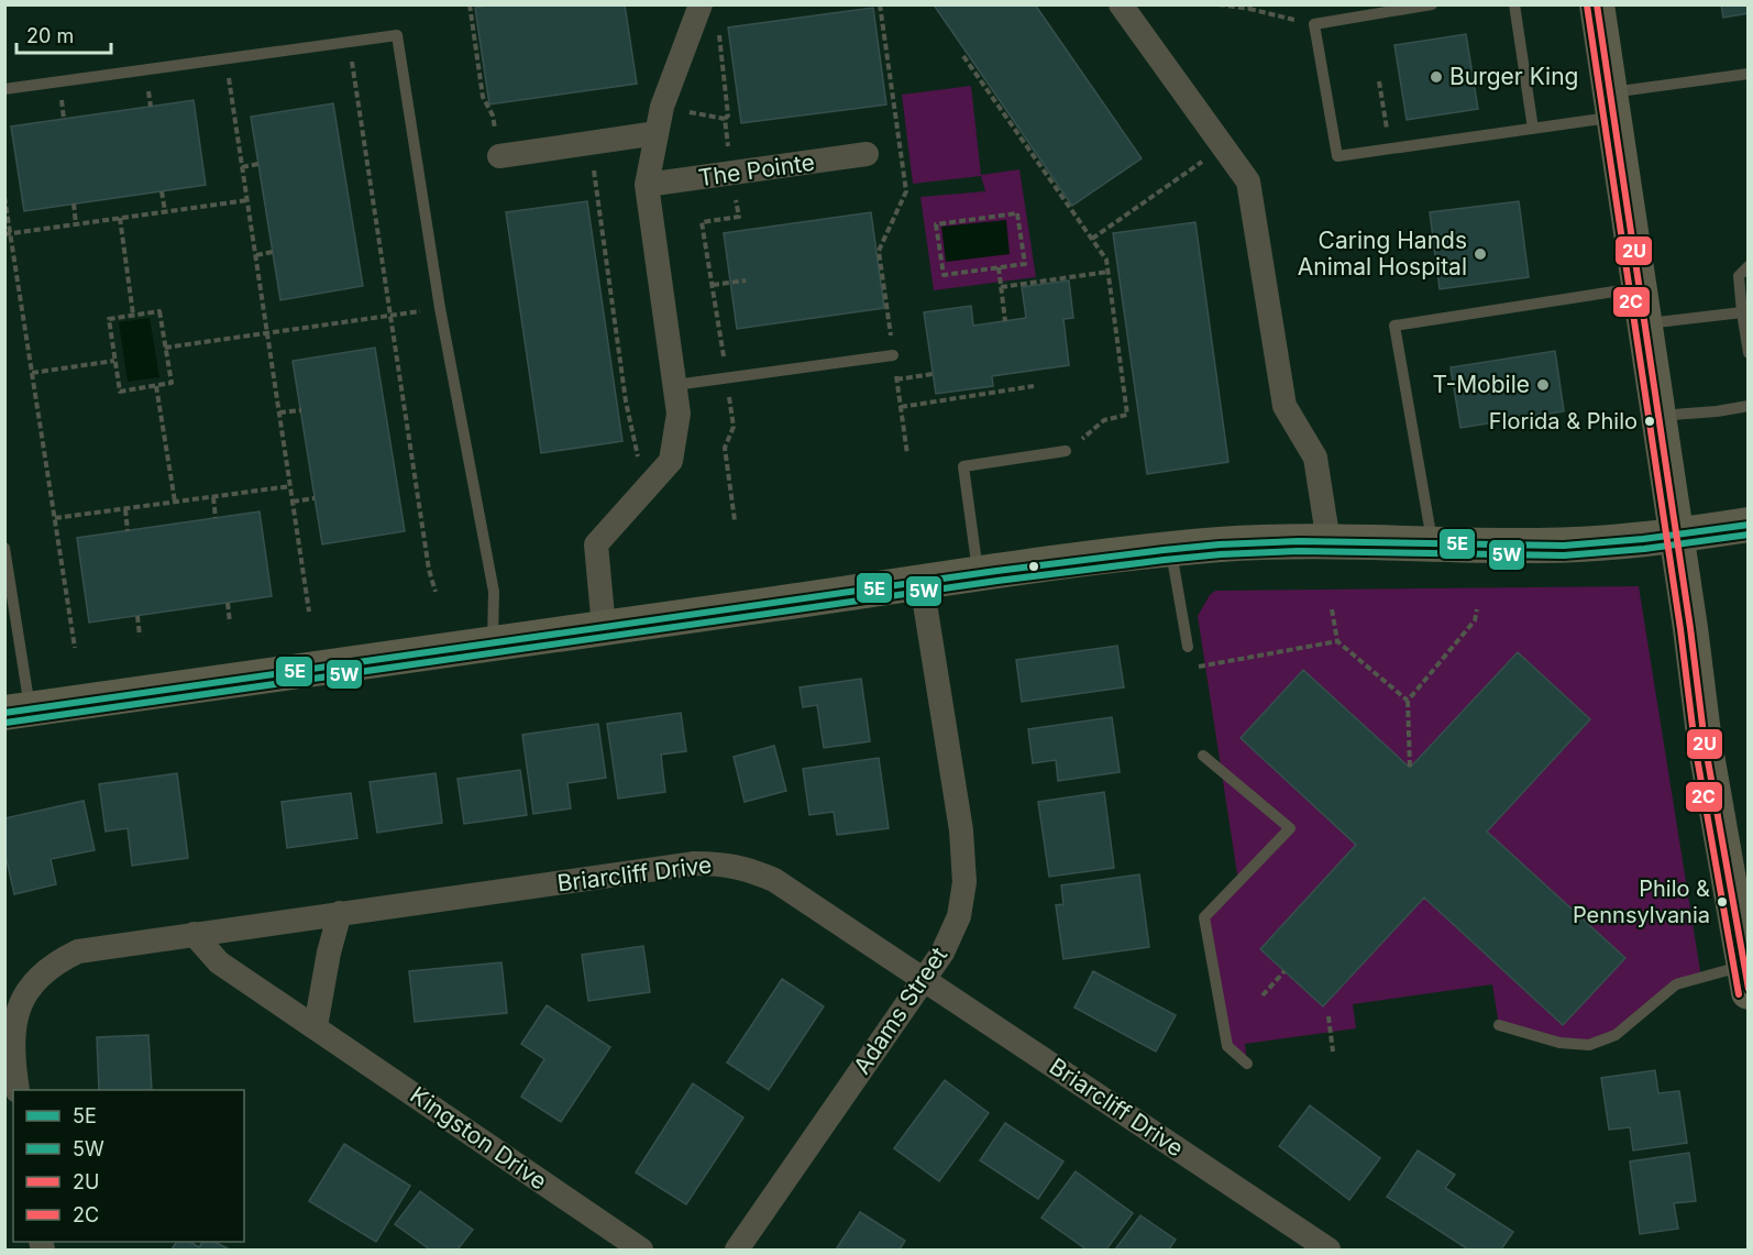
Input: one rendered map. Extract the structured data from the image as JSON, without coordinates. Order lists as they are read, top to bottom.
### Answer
{
  "streets": {
    "street": [
      "The Pointe",
      "Briarcliff Drive",
      "Adams Street",
      "Kingston Drive"
    ]
  },
  "crossings": [
    ["Briarcliff Drive", "Adams Street"],
    ["Briarcliff Drive", "Kingston Drive"]
  ],
  "places": [
    "Burger King",
    "Caring Hands Animal Hospital",
    "T-Mobile",
    "Florida & Philo",
    "Philo & Pennsylvania"
  ],
  "lines": [
    "transit line 2U",
    "transit line 2C",
    "transit line 5E",
    "transit line 5W"
  ],
  "legend": [
    "5E",
    "5W",
    "2U",
    "2C"
  ],
  "scale_bar": "20 m"
}
